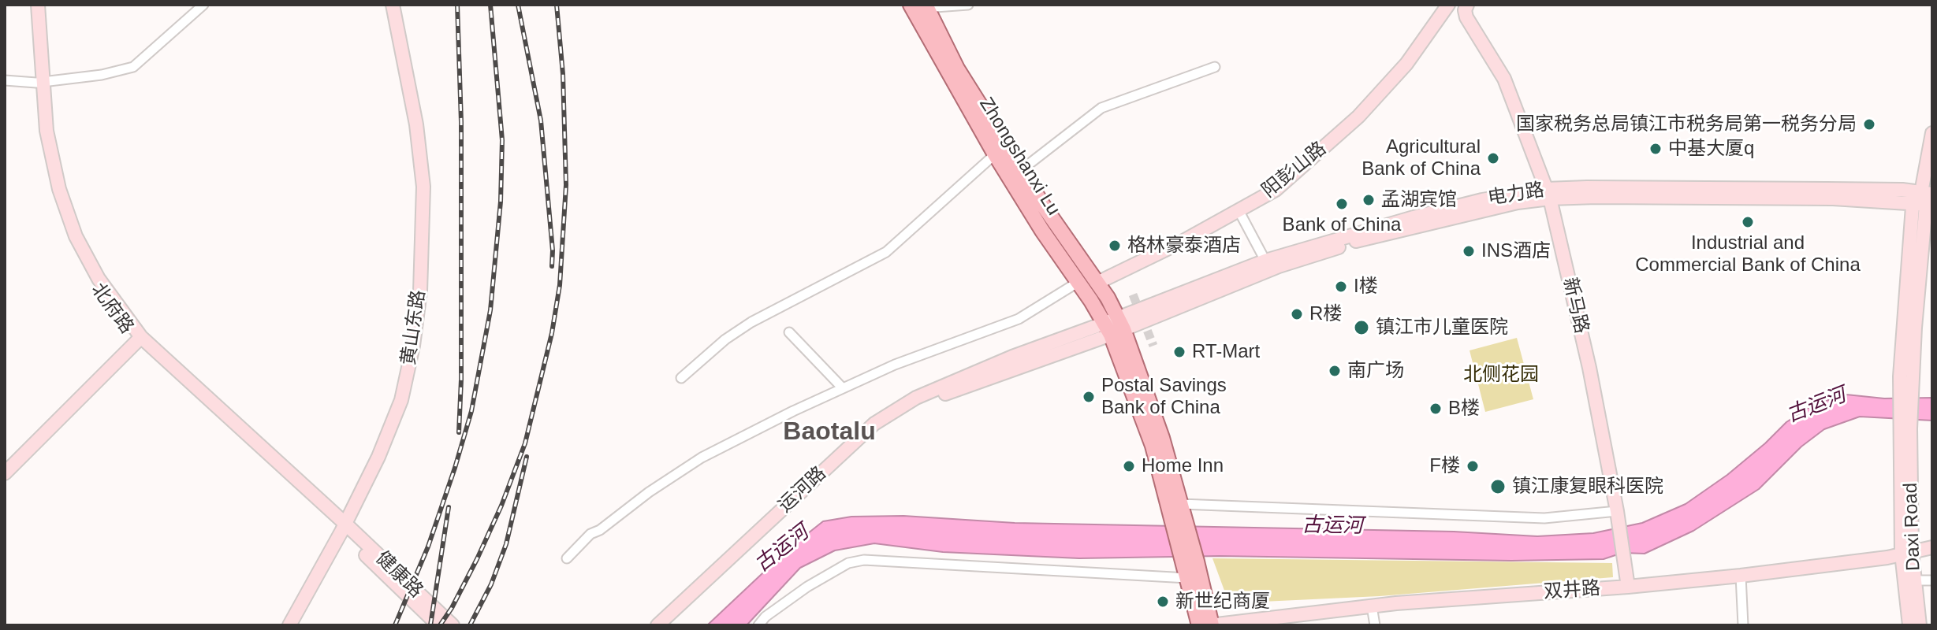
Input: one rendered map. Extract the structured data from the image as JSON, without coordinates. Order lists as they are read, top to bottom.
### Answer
{
  "streets": {
    "main road": ["Zhongshanxi Lu"],
    "street": [
      "阳彭山路",
      "电力路",
      "新马路",
      "北府路",
      "黄山东路",
      "运河路",
      "Daxi Road",
      "健康路",
      "双井路"
    ]
  },
  "crossings": [
    ["Zhongshanxi Lu", "阳彭山路"],
    ["Zhongshanxi Lu", "电力路"],
    ["Zhongshanxi Lu", "运河路"],
    ["电力路", "新马路"],
    ["电力路", "运河路"],
    ["电力路", "Daxi Road"],
    ["新马路", "双井路"],
    ["北府路", "黄山东路"],
    ["北府路", "健康路"],
    ["黄山东路", "健康路"],
    ["Daxi Road", "双井路"]
  ],
  "districts": ["Baotalu"],
  "water": ["古运河"],
  "parks": ["北侧花园"],
  "places": [
    "国家税务总局镇江市税务局第一税务分局",
    "中基大厦q",
    "Agricultural Bank of China",
    "孟湖宾馆",
    "Bank of China",
    "Industrial and Commercial Bank of China",
    "格林豪泰酒店",
    "INS酒店",
    "I楼",
    "R楼",
    "镇江市儿童医院",
    "RT-Mart",
    "南广场",
    "Postal Savings Bank of China",
    "B楼",
    "Home Inn",
    "F楼",
    "镇江康复眼科医院",
    "新世纪商厦"
  ]
}
